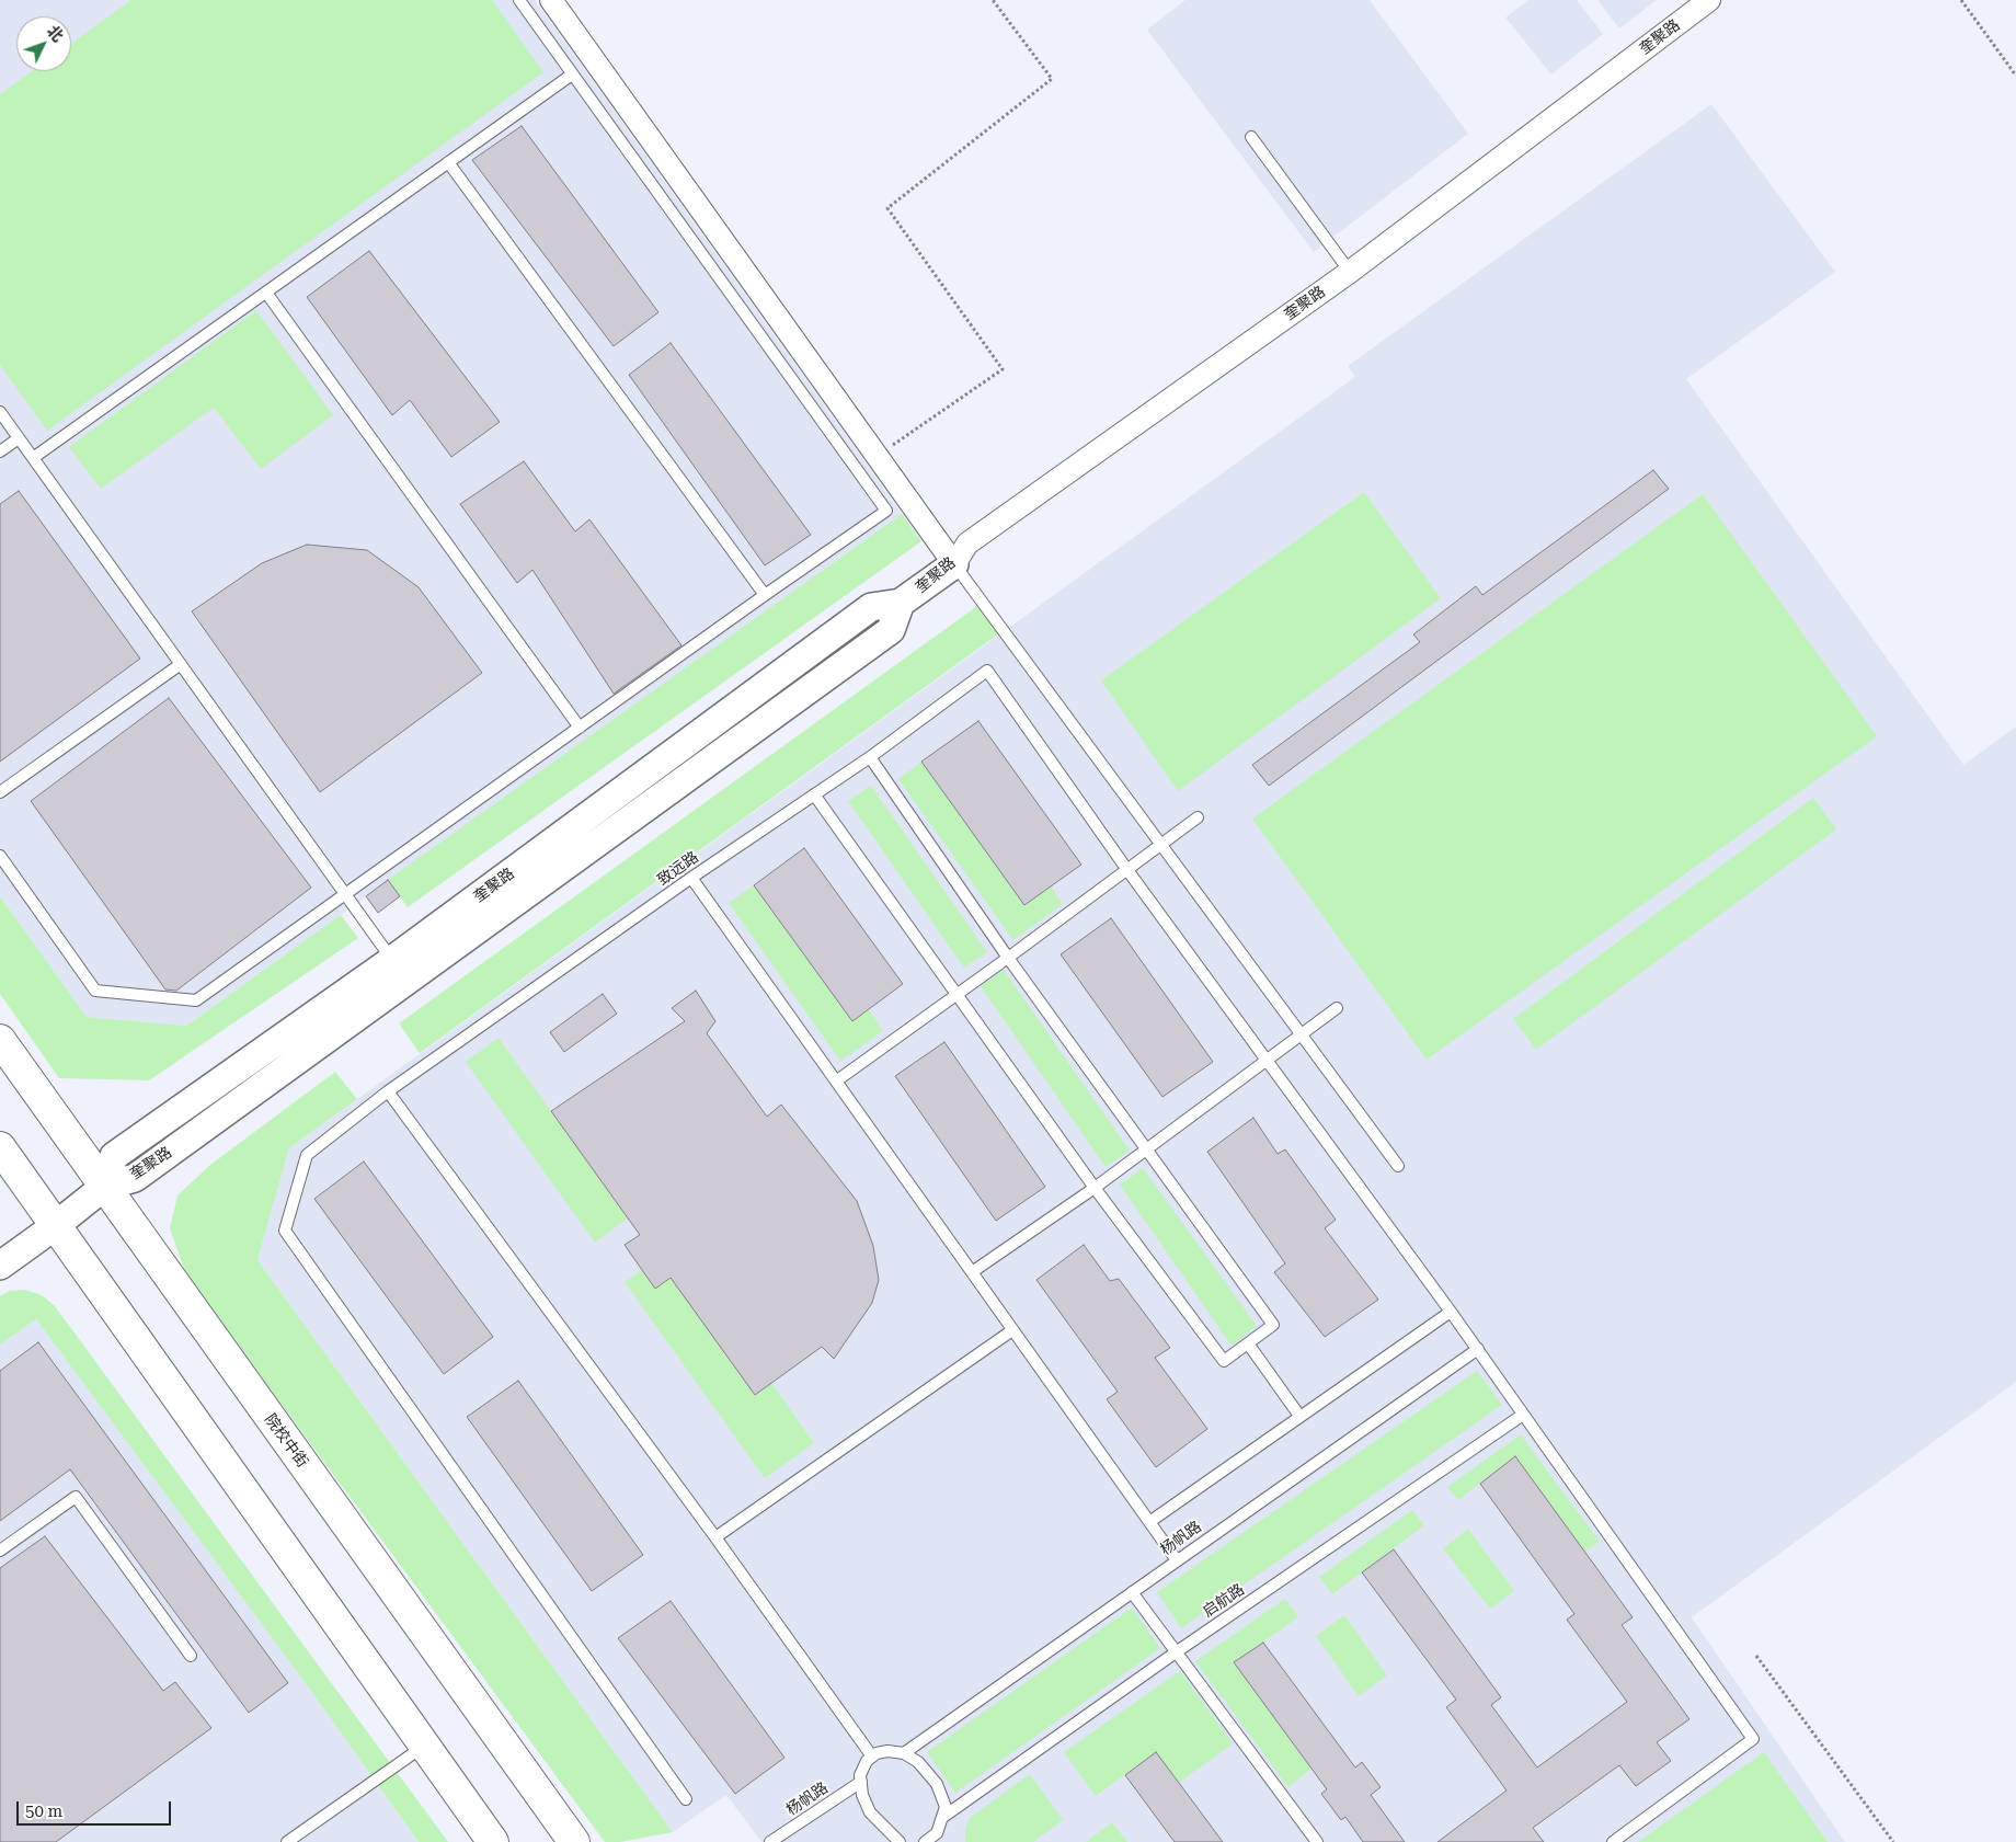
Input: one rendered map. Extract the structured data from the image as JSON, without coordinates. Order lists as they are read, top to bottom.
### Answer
{
  "streets": {
    "main road": ["院校中街"],
    "street": ["奎聚路"],
    "lane": ["致远路", "杨帆路", "启航路"]
  },
  "crossings": [
    ["奎聚路", "院校中街"]
  ],
  "scale_bar": "50 m",
  "north": "top right"
}
